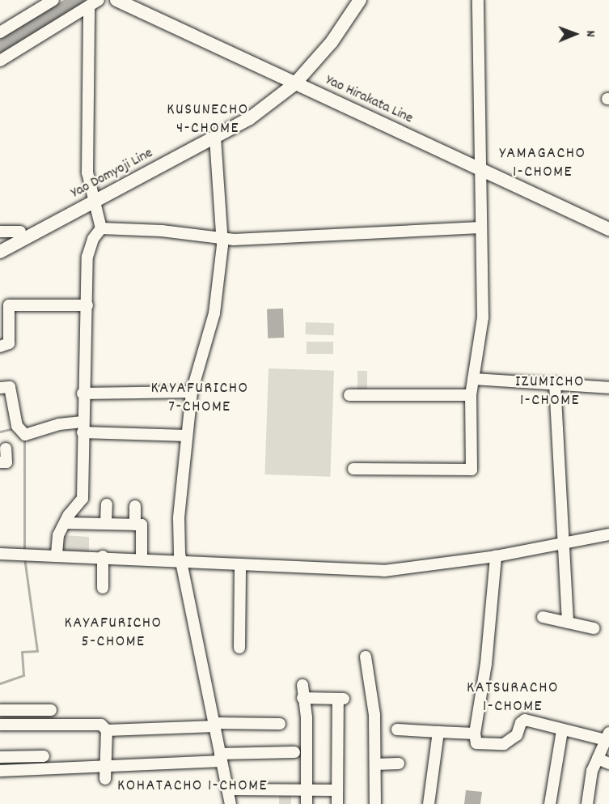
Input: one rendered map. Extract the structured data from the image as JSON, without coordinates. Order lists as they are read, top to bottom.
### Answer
{
  "streets": {
    "main road": ["Yao Hirakata Line", "Yao Domyoji Line"]
  },
  "crossings": [
    ["Yao Hirakata Line", "Yao Domyoji Line"]
  ],
  "districts": [
    "KUSUNECHO 4-CHOME",
    "YAMAGACHO 1-CHOME",
    "IZUMICHO 1-CHOME",
    "KAYAFURICHO 7-CHOME",
    "KAYAFURICHO 5-CHOME",
    "KATSURACHO 1-CHOME",
    "KOHATACHO 1-CHOME"
  ],
  "north": "right"
}
